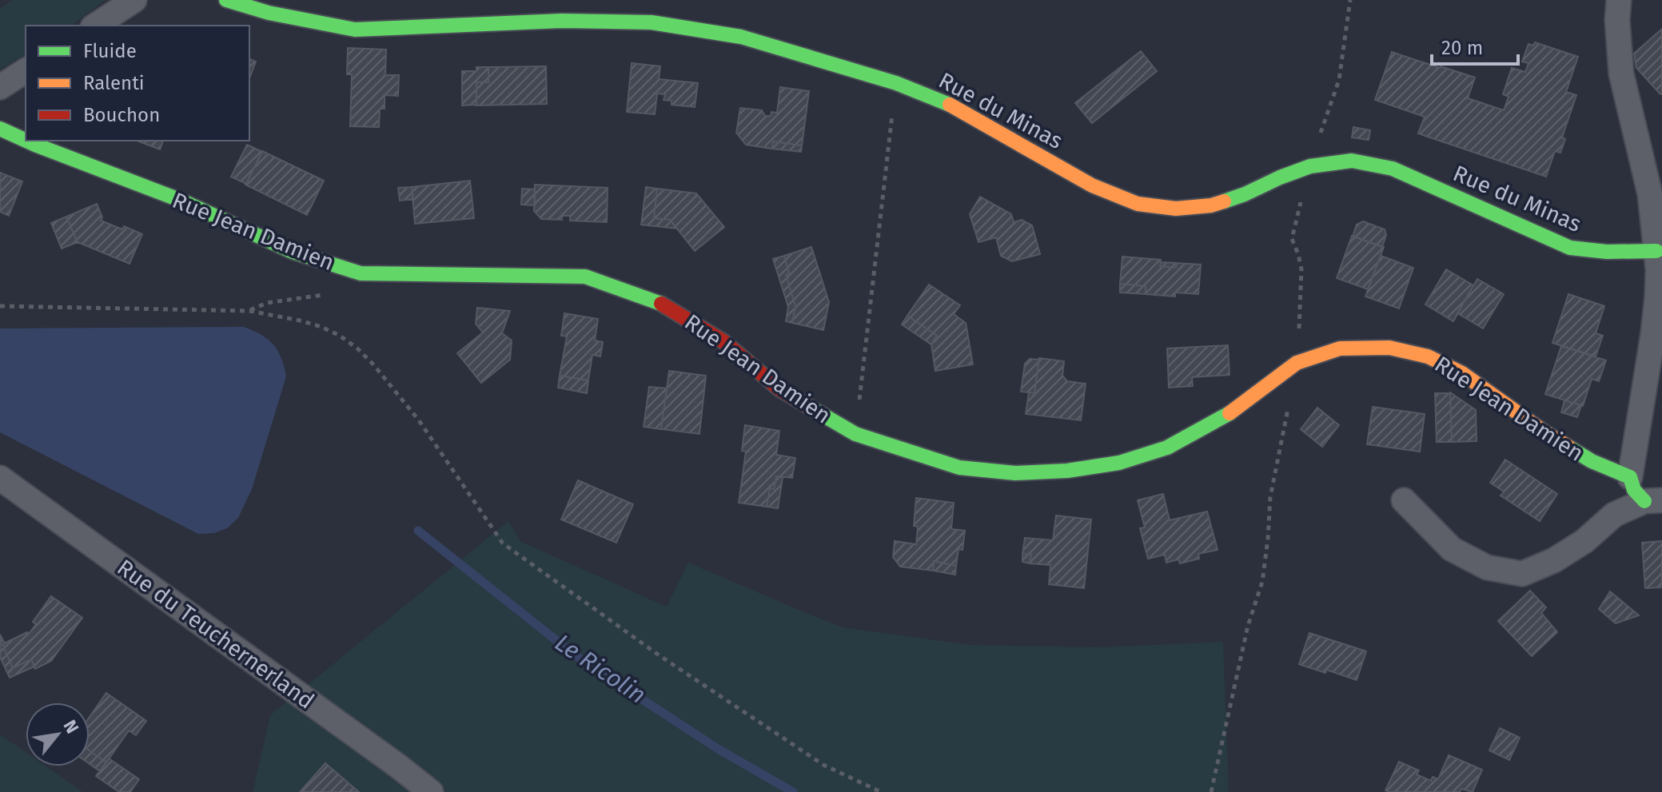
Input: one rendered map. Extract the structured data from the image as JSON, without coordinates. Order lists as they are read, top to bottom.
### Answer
{
  "streets": {
    "street": ["Rue du Minas", "Rue Jean Damien", "Rue du Teuchernerland"]
  },
  "water": ["Le Ricolin"],
  "legend": ["Fluide", "Ralenti", "Bouchon"],
  "scale_bar": "20 m",
  "north": "top right"
}
